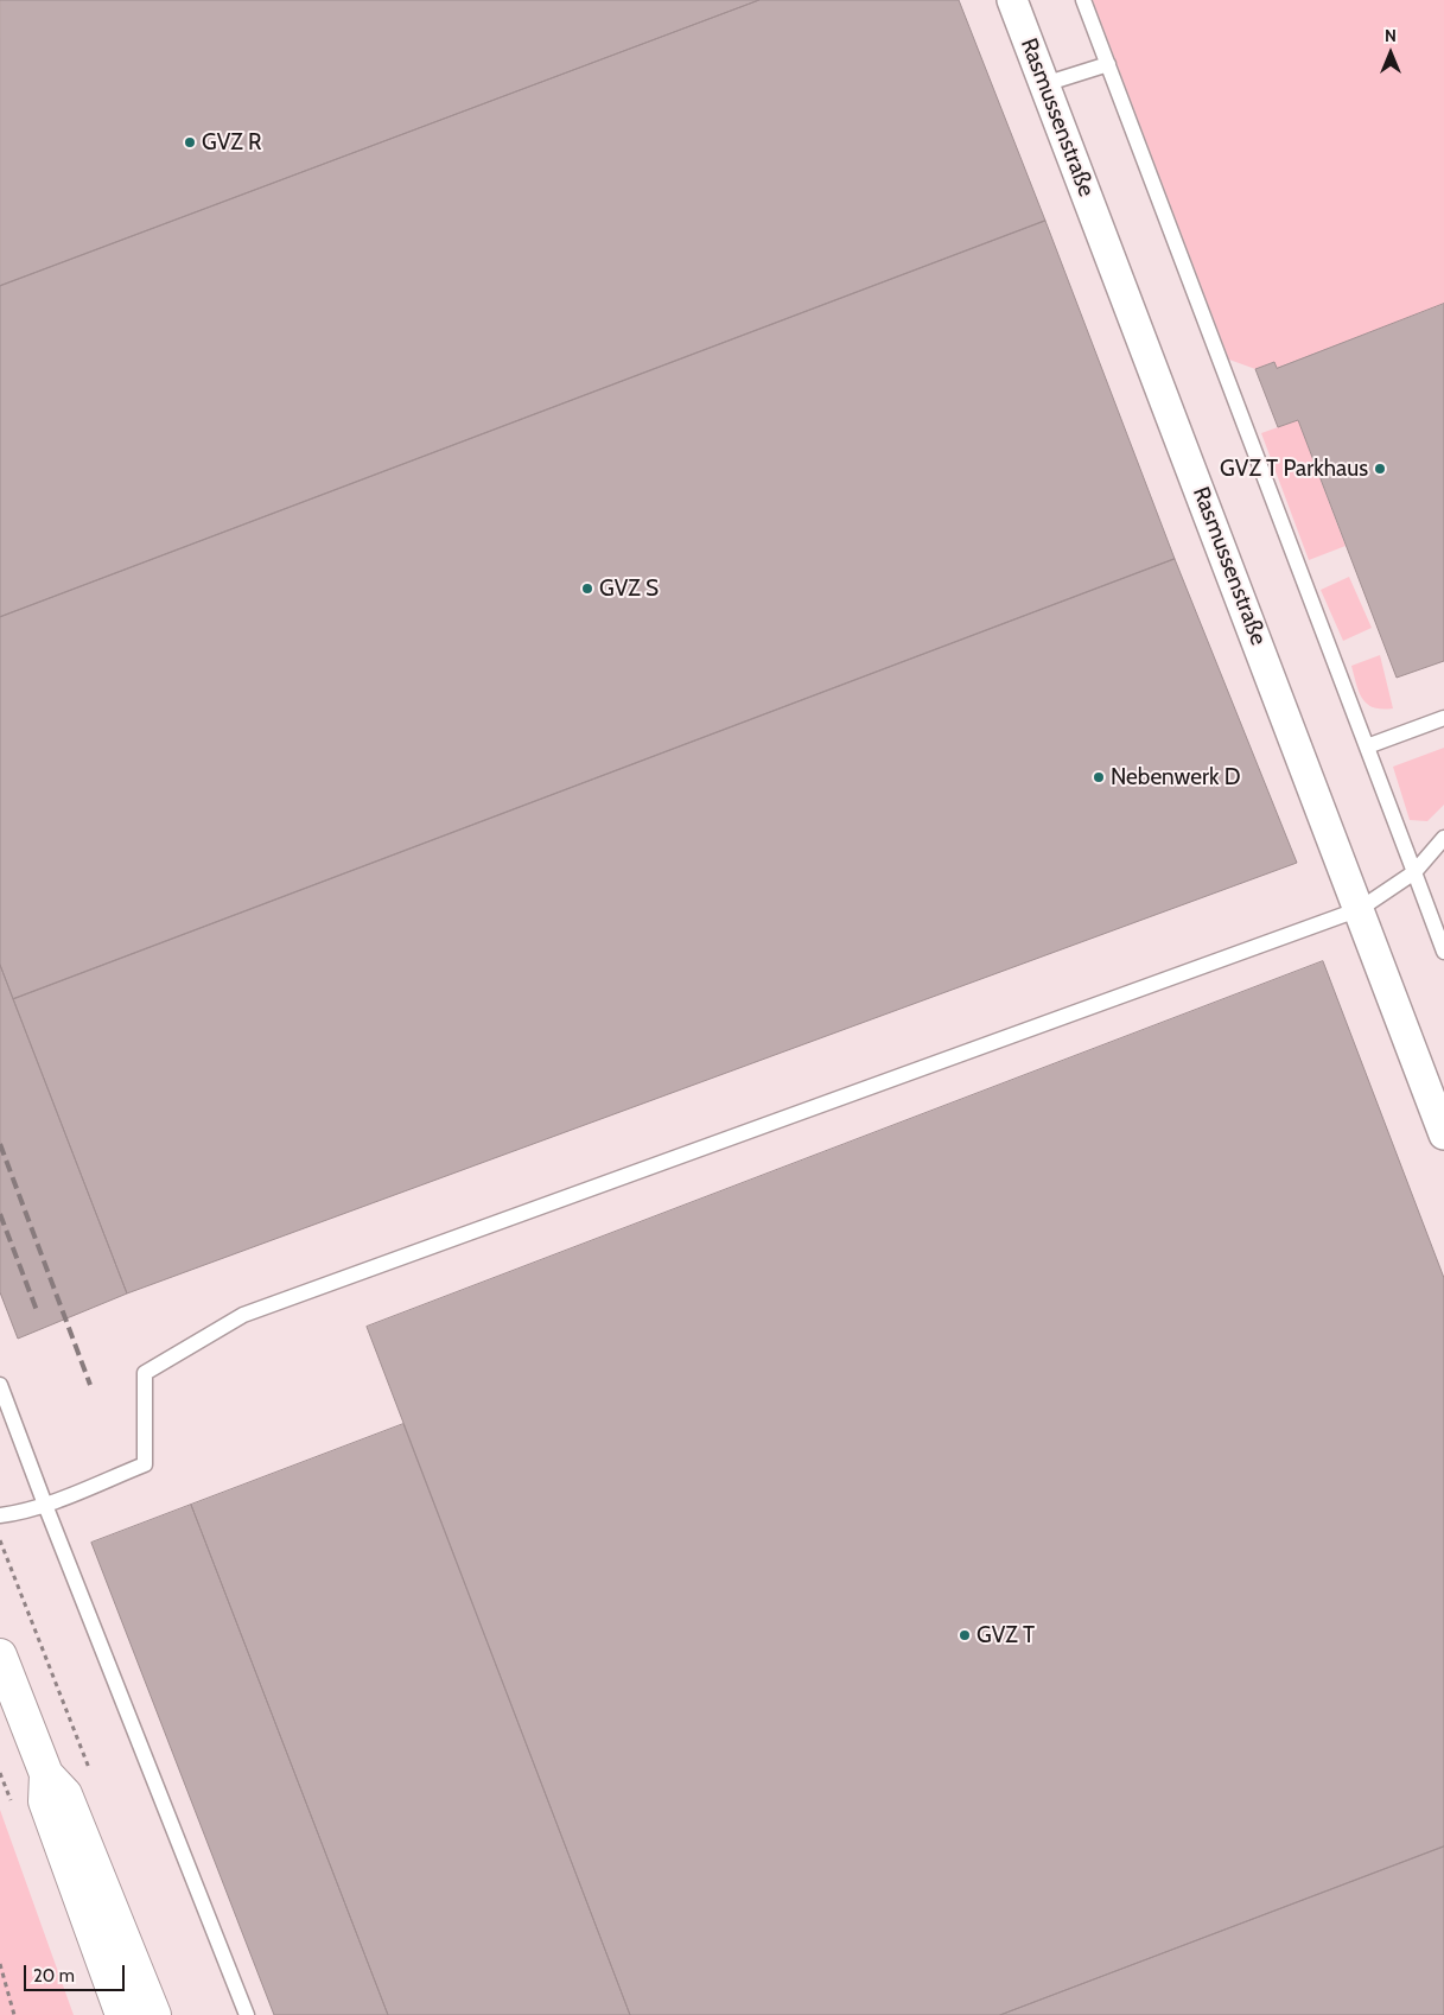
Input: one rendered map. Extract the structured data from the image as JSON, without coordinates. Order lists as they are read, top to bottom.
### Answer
{
  "streets": {
    "street": ["Rasmussenstraße"]
  },
  "places": [
    "GVZ R",
    "GVZ T Parkhaus",
    "GVZ S",
    "Nebenwerk D",
    "GVZ T"
  ],
  "scale_bar": "20 m",
  "north": "top"
}
